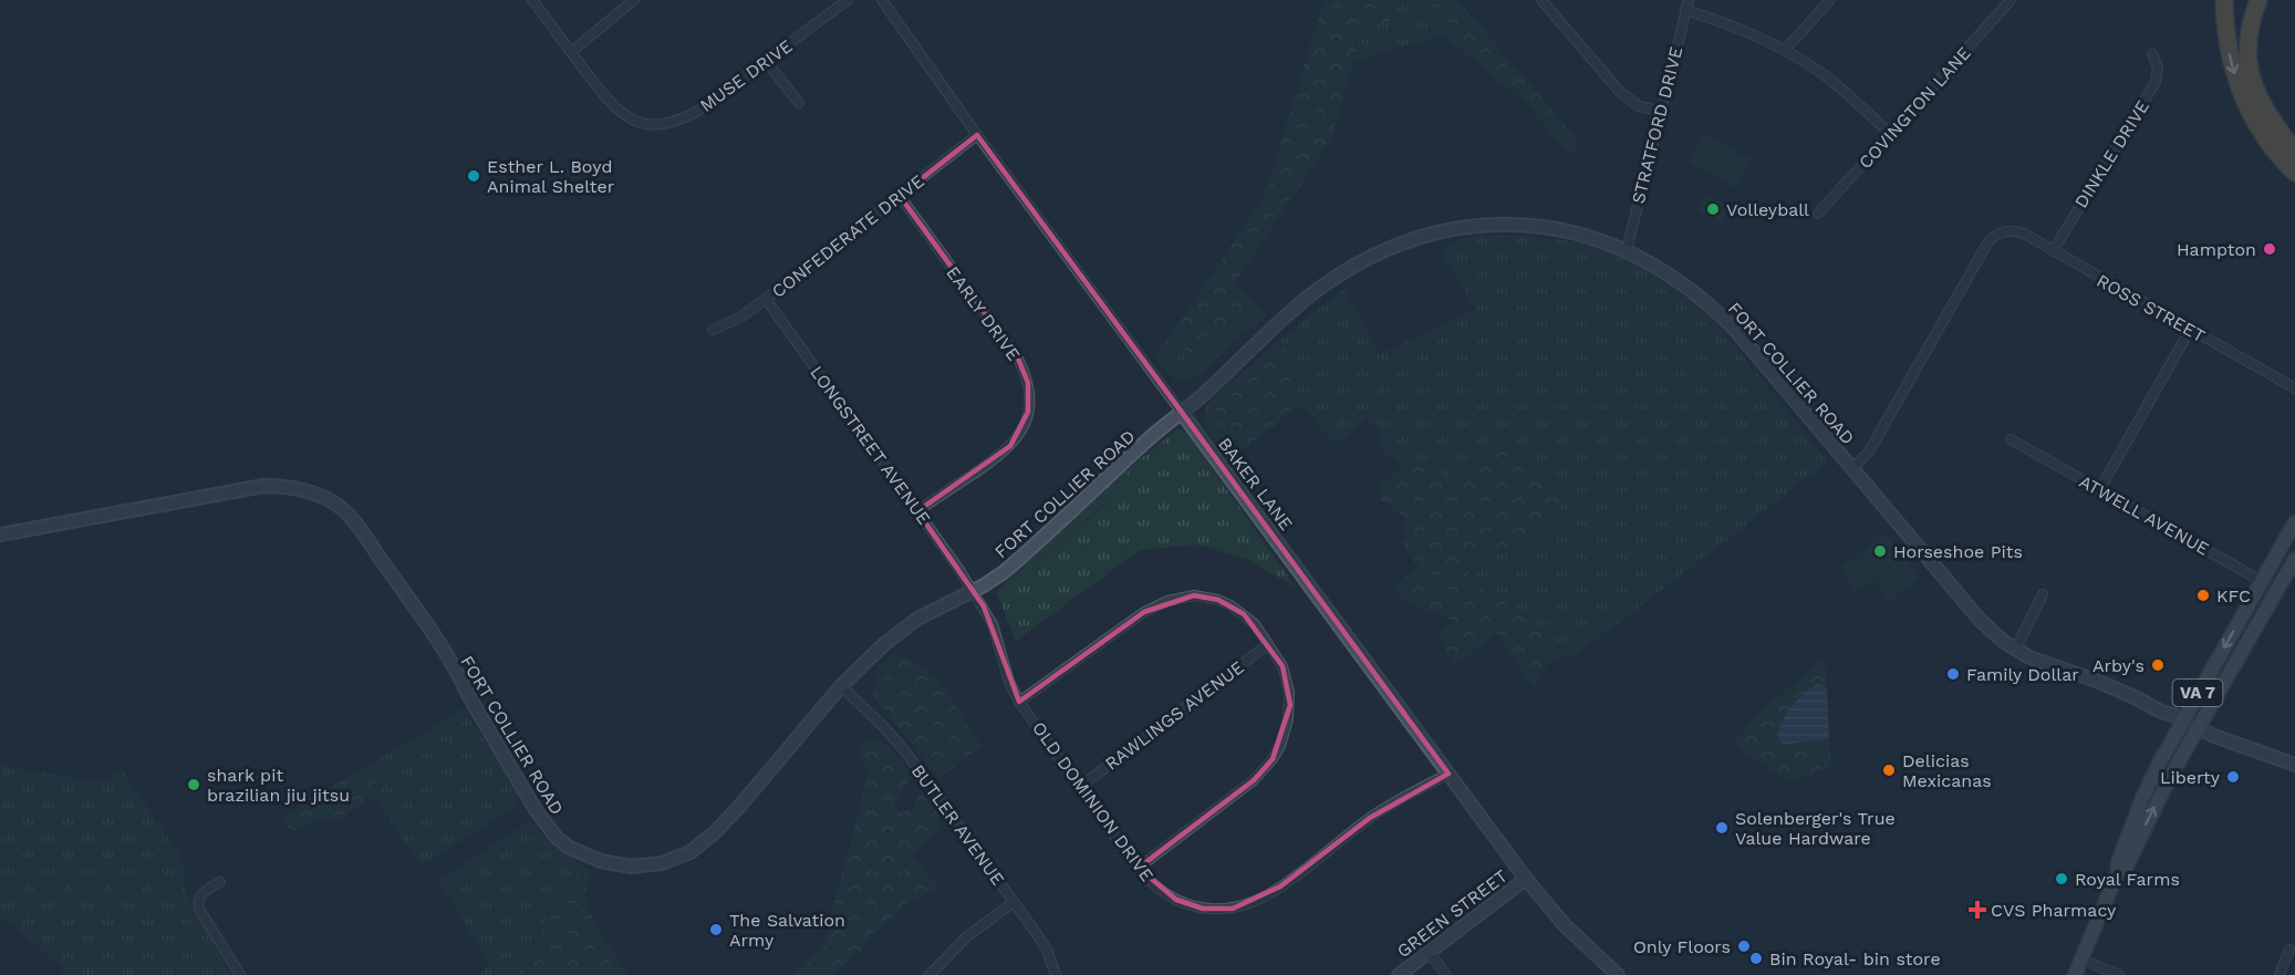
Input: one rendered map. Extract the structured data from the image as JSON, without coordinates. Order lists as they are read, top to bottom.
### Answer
{
  "streets": {
    "main road": ["VA 7"],
    "street": [
      "MUSE DRIVE",
      "COVINGTON LANE",
      "STRATFORD DRIVE",
      "DINKLE DRIVE",
      "CONFEDERATE DRIVE",
      "ROSS STREET",
      "EARLY DRIVE",
      "FORT COLLIER ROAD",
      "LONGSTREET AVENUE",
      "BAKER LANE",
      "ATWELL AVENUE",
      "RAWLINGS AVENUE",
      "OLD DOMINION DRIVE",
      "BUTLER AVENUE",
      "GREEN STREET"
    ]
  },
  "crossings": [
    ["STRATFORD DRIVE", "FORT COLLIER ROAD"],
    ["DINKLE DRIVE", "ROSS STREET"],
    ["CONFEDERATE DRIVE", "EARLY DRIVE"],
    ["CONFEDERATE DRIVE", "LONGSTREET AVENUE"],
    ["CONFEDERATE DRIVE", "BAKER LANE"],
    ["ROSS STREET", "FORT COLLIER ROAD"],
    ["EARLY DRIVE", "LONGSTREET AVENUE"],
    ["FORT COLLIER ROAD", "LONGSTREET AVENUE"],
    ["FORT COLLIER ROAD", "BAKER LANE"],
    ["FORT COLLIER ROAD", "VA 7"],
    ["FORT COLLIER ROAD", "OLD DOMINION DRIVE"],
    ["FORT COLLIER ROAD", "BUTLER AVENUE"],
    ["LONGSTREET AVENUE", "OLD DOMINION DRIVE"],
    ["BAKER LANE", "OLD DOMINION DRIVE"],
    ["BAKER LANE", "GREEN STREET"],
    ["ATWELL AVENUE", "VA 7"],
    ["RAWLINGS AVENUE", "OLD DOMINION DRIVE"]
  ],
  "places": {
    "other": [
      "Esther L. Boyd Animal Shelter",
      "Volleyball",
      "Hampton",
      "Horseshoe Pits",
      "KFC",
      "Arby's",
      "Family Dollar",
      "Delicias Mexicanas",
      "Liberty",
      "shark pit brazilian jiu jitsu",
      "Solenberger's True Value Hardware",
      "Royal Farms",
      "The Salvation Army",
      "Only Floors",
      "Bin Royal- bin store"
    ],
    "health": ["CVS Pharmacy"]
  }
}
